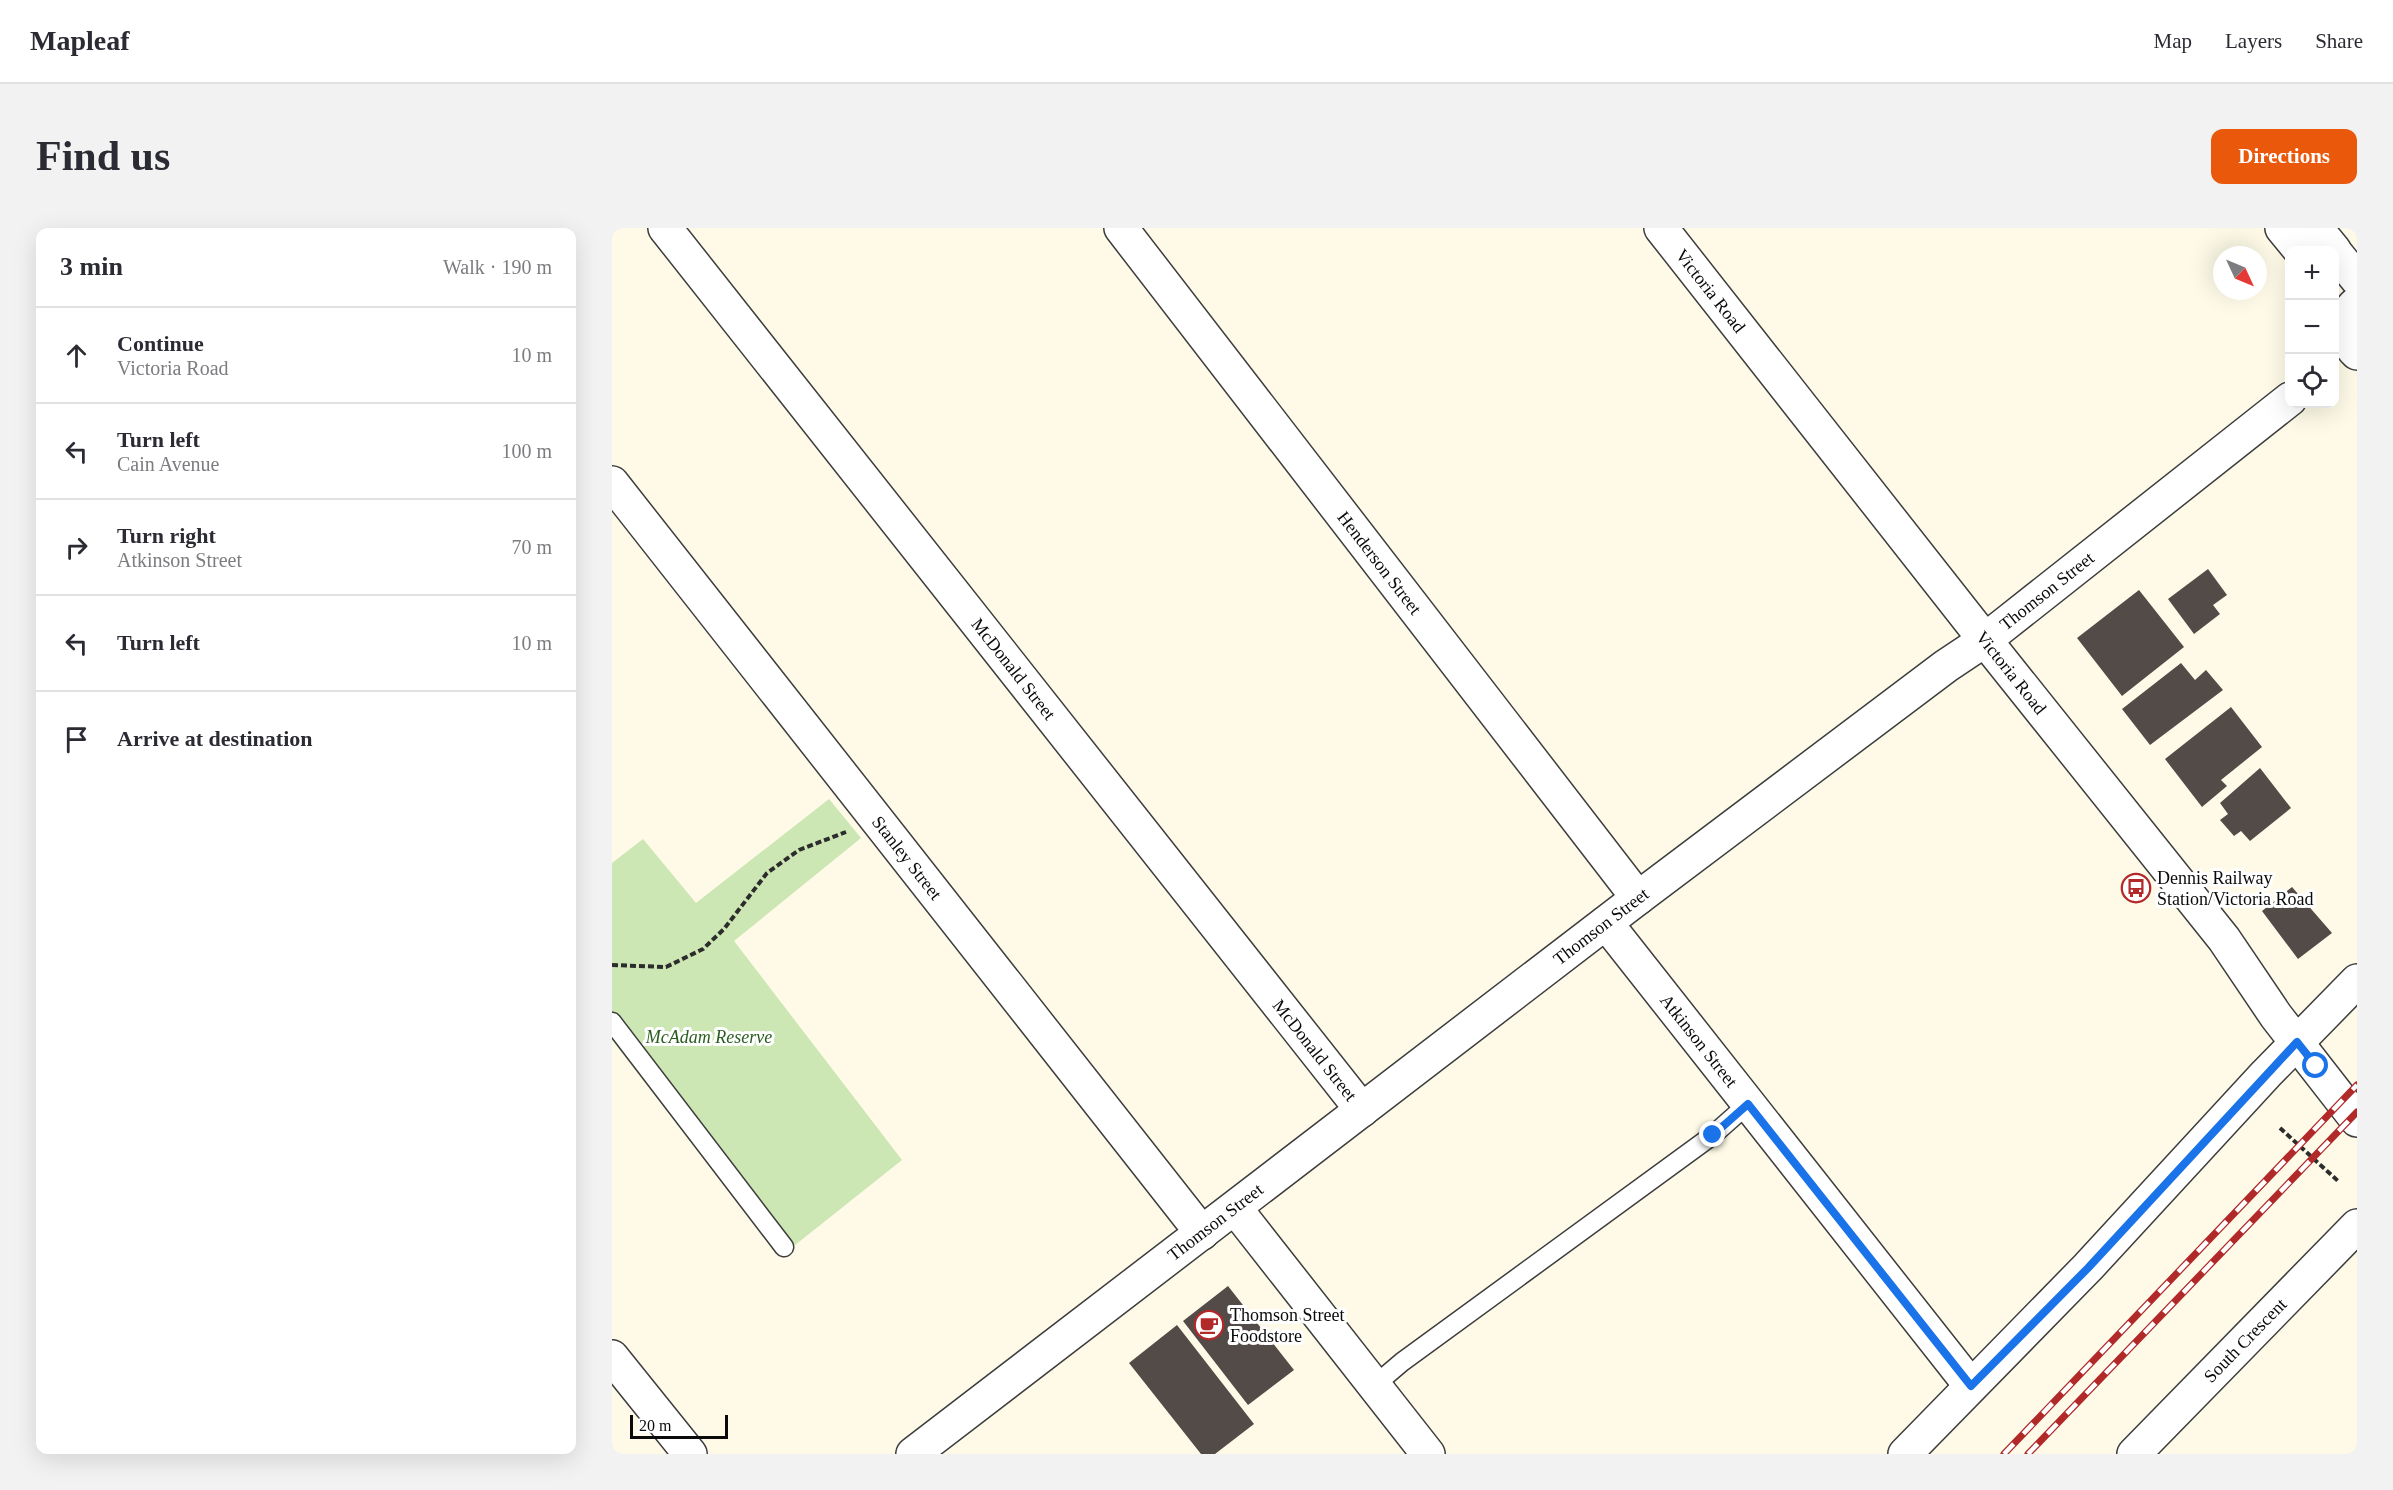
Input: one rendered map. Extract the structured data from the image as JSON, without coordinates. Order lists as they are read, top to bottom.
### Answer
{
  "streets": {
    "street": [
      "Victoria Road",
      "Henderson Street",
      "Thomson Street",
      "McDonald Street",
      "Stanley Street",
      "Atkinson Street",
      "South Crescent"
    ]
  },
  "crossings": [
    ["Victoria Road", "Thomson Street"],
    ["Henderson Street", "Thomson Street"],
    ["Thomson Street", "McDonald Street"],
    ["Thomson Street", "Stanley Street"],
    ["Thomson Street", "Atkinson Street"]
  ],
  "parks": ["McAdam Reserve"],
  "places": {
    "bus stop": ["Dennis Railway Station/Victoria Road"],
    "cafe": ["Thomson Street Foodstore"]
  },
  "scale_bar": "20 m",
  "north": "bottom right",
  "page": {
    "header": "Mapleaf",
    "nav": ["Map", "Layers", "Share"],
    "buttons": "Directions",
    "title": "Find us",
    "heading": ["3 min", "Walk · 190 m"],
    "map_buttons": ["+", "−"],
    "list": [
      ["Continue", "Victoria Road", "10 m"],
      ["Turn left", "Cain Avenue", "100 m"],
      ["Turn right", "Atkinson Street", "70 m"],
      ["Turn left", "10 m"],
      "Arrive at destination"
    ],
    "scale": "20 m"
  }
}
